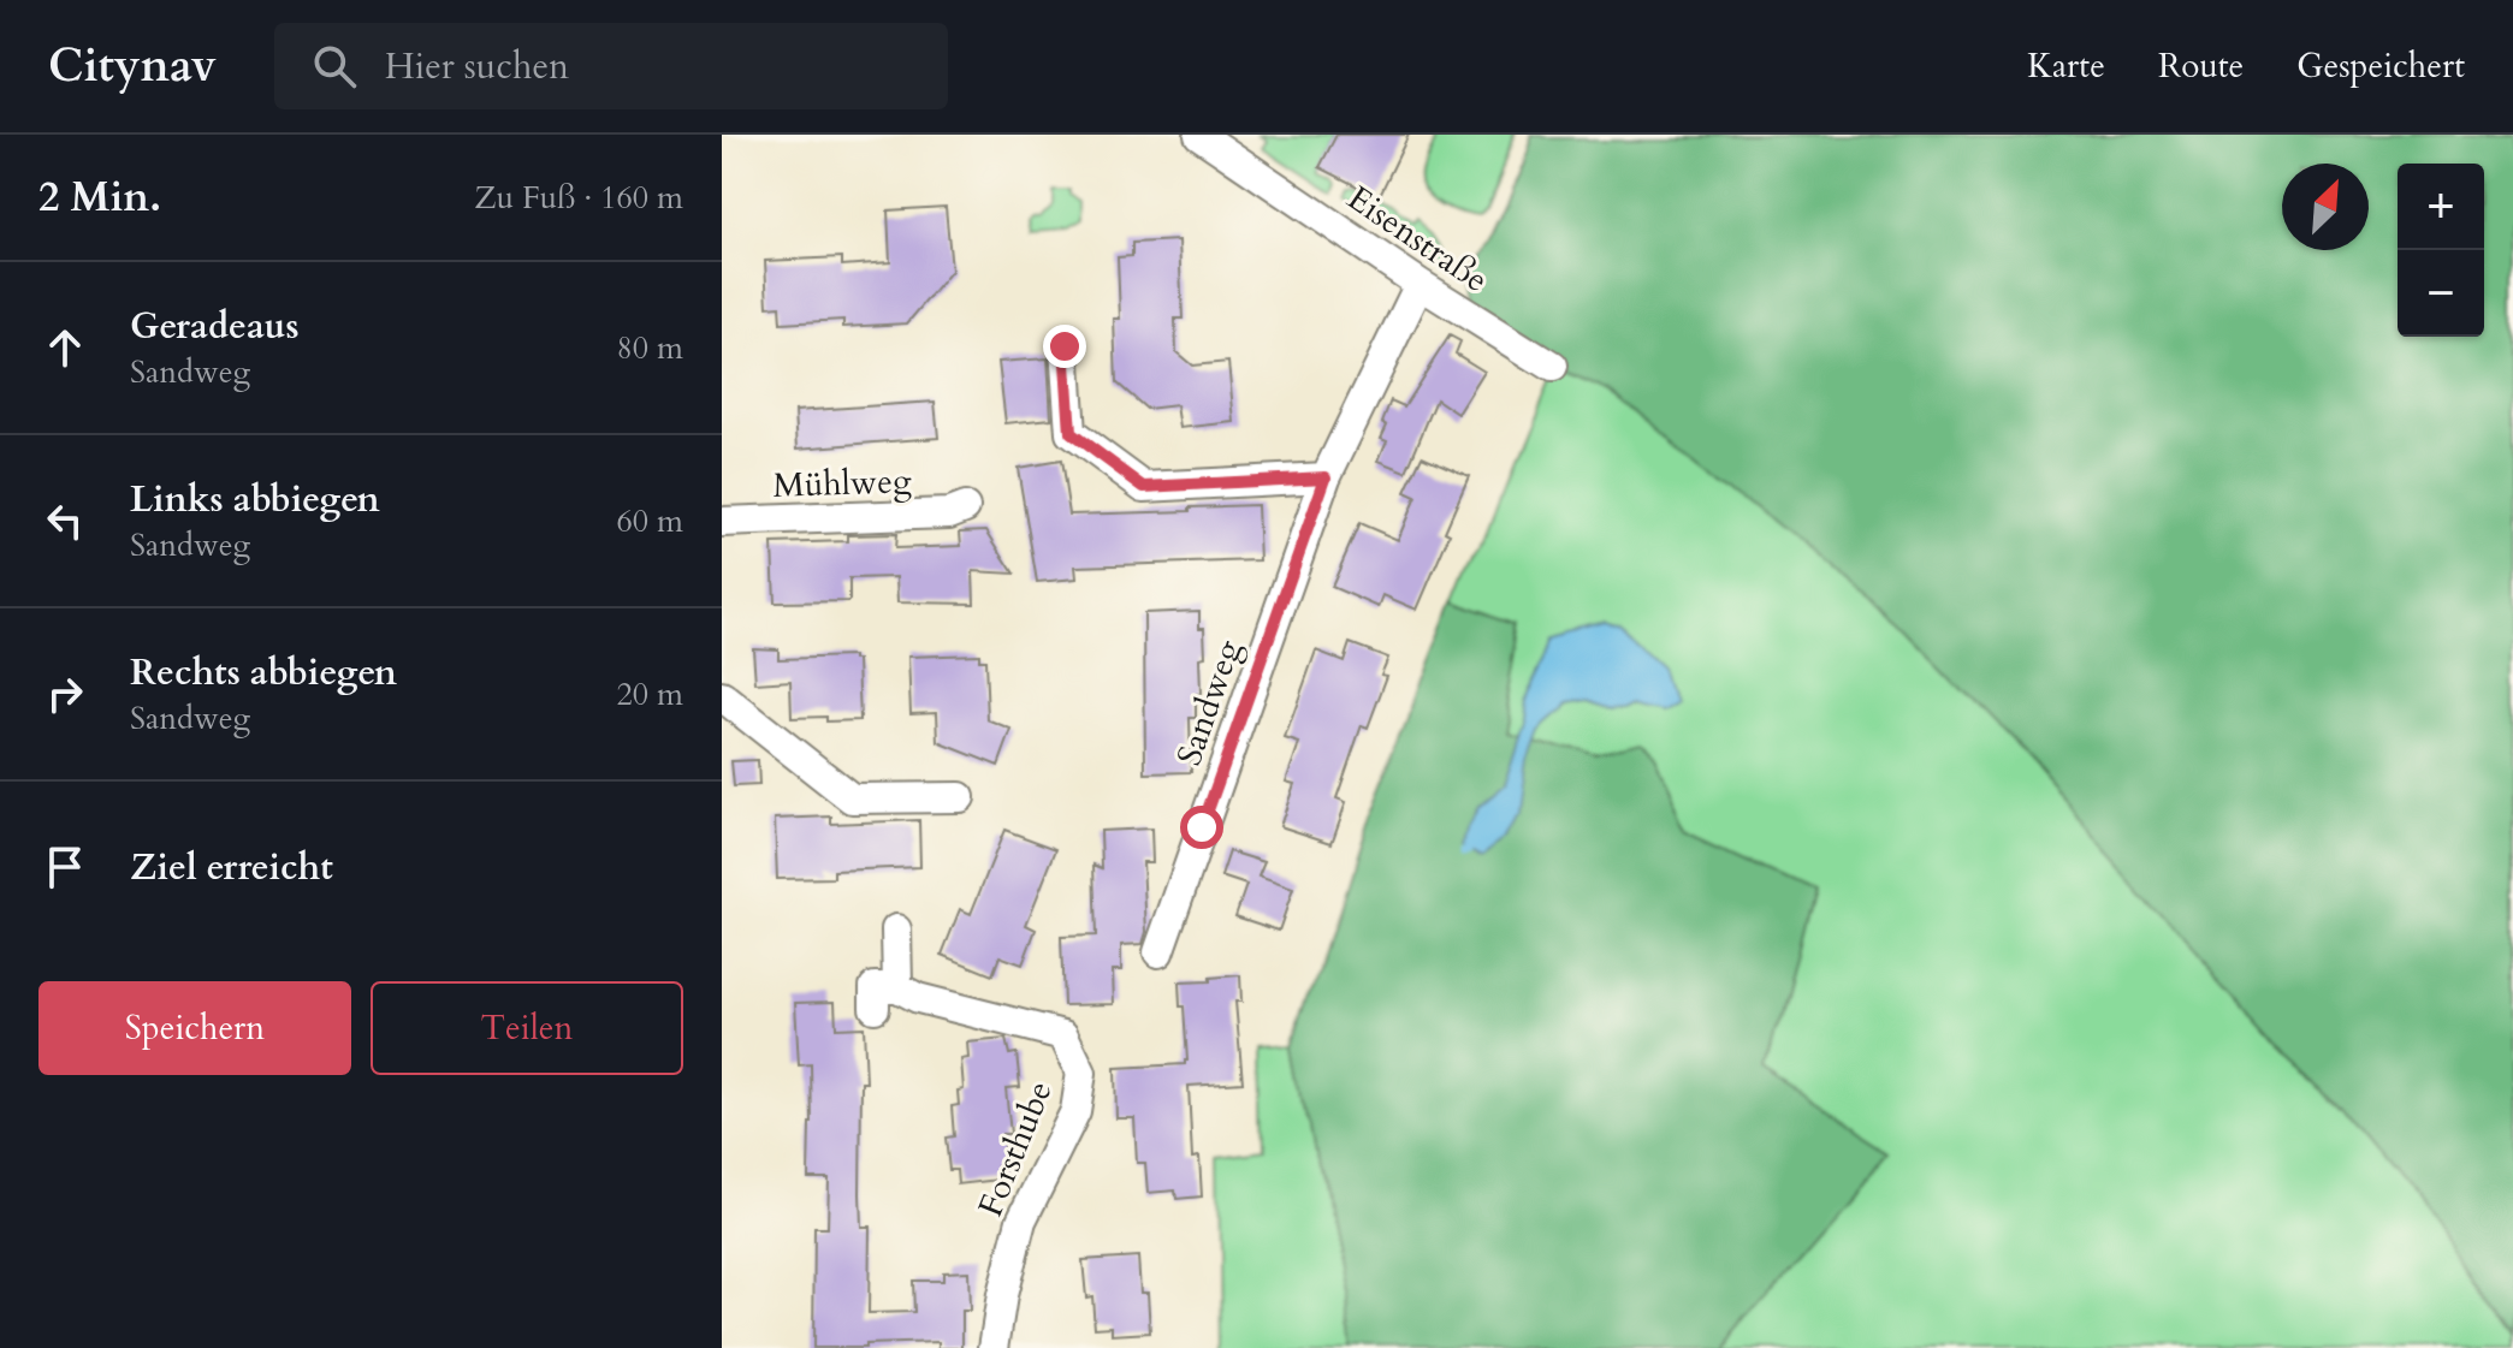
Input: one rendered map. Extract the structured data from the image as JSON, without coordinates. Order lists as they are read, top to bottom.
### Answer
{
  "streets": {
    "street": [
      "Eisenstraße",
      "Mühlweg",
      "Sandweg",
      "Forsthube"
    ]
  },
  "crossings": [
    ["Eisenstraße", "Sandweg"]
  ],
  "north": "top right",
  "page": {
    "header": "Citynav",
    "search": "Hier suchen",
    "nav": ["Karte", "Route", "Gespeichert"],
    "heading": ["2 Min.", "Zu Fuß · 160 m"],
    "map_buttons": ["+", "−"],
    "list": [
      ["Geradeaus", "Sandweg", "80 m"],
      ["Links abbiegen", "Sandweg", "60 m"],
      ["Rechts abbiegen", "Sandweg", "20 m"],
      "Ziel erreicht"
    ],
    "buttons": ["Speichern", "Teilen"]
  }
}
